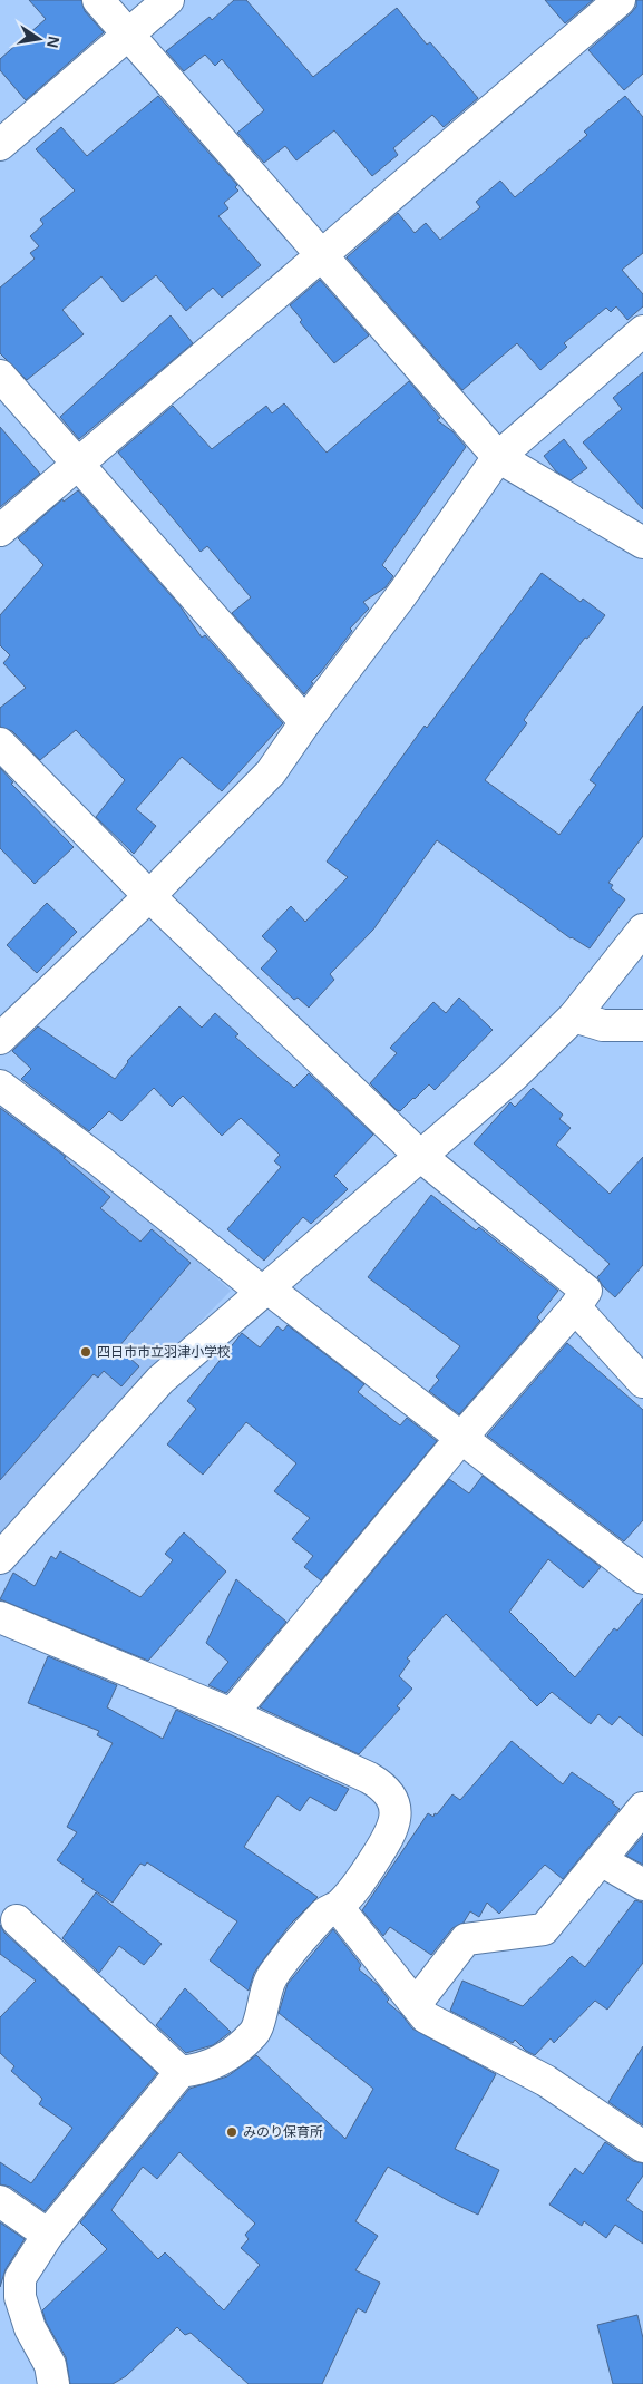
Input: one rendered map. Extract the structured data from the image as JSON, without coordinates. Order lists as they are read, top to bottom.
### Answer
{
  "places": ["四日市市立羽津小学校", "みのり保育所"],
  "north": "right"
}
